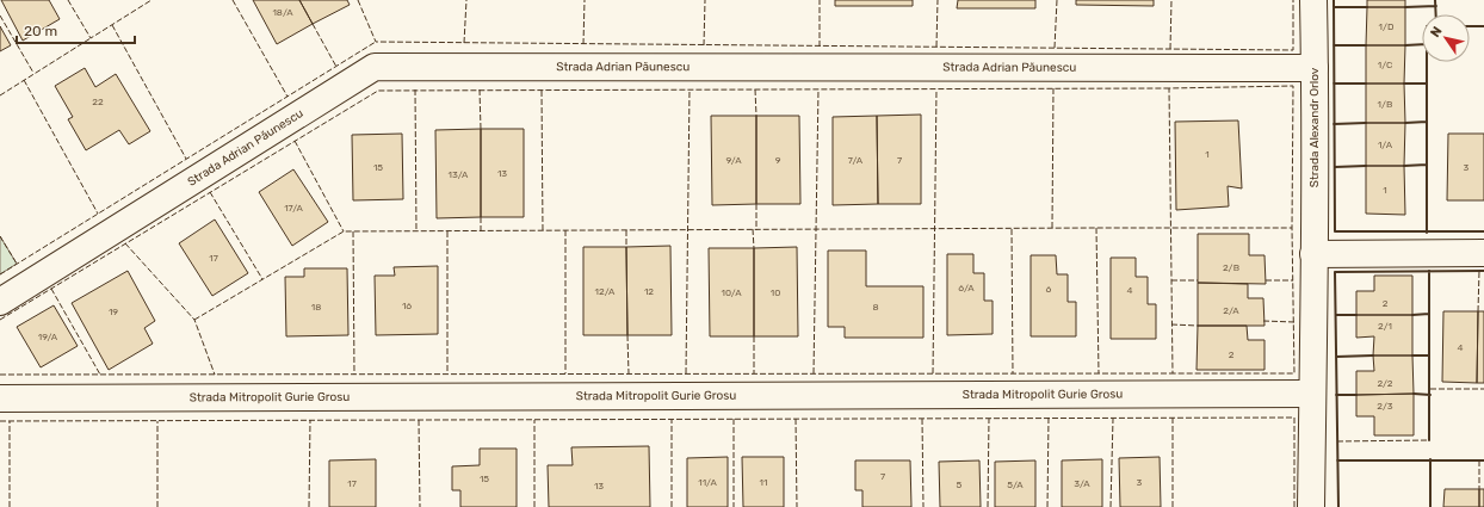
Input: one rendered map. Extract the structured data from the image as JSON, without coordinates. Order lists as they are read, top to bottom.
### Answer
{
  "streets": {
    "street": ["Strada Adrian Păunescu", "Strada Alexandr Orlov", "Strada Mitropolit Gurie Grosu"]
  },
  "crossings": [
    ["Strada Adrian Păunescu", "Strada Alexandr Orlov"],
    ["Strada Alexandr Orlov", "Strada Mitropolit Gurie Grosu"]
  ],
  "house_numbers": [
    "18/A",
    "1/D",
    "1/C",
    "22",
    "1/B",
    "1/A",
    "1",
    "9/A",
    "9",
    "7/A",
    "7",
    "15",
    "3",
    "13",
    "13/A",
    "1",
    "17/A",
    "17",
    "2/B",
    "6/A",
    "6",
    "4",
    "12/A",
    "12",
    "10/A",
    "10",
    "2",
    "16",
    "18",
    "8",
    "2/A",
    "19",
    "2/1",
    "19/A",
    "4",
    "2",
    "2/2",
    "2/3",
    "7",
    "15",
    "11/A",
    "11",
    "3",
    "17",
    "3/A",
    "5",
    "5/A",
    "13"
  ],
  "scale_bar": "20 m",
  "north": "top left"
}
